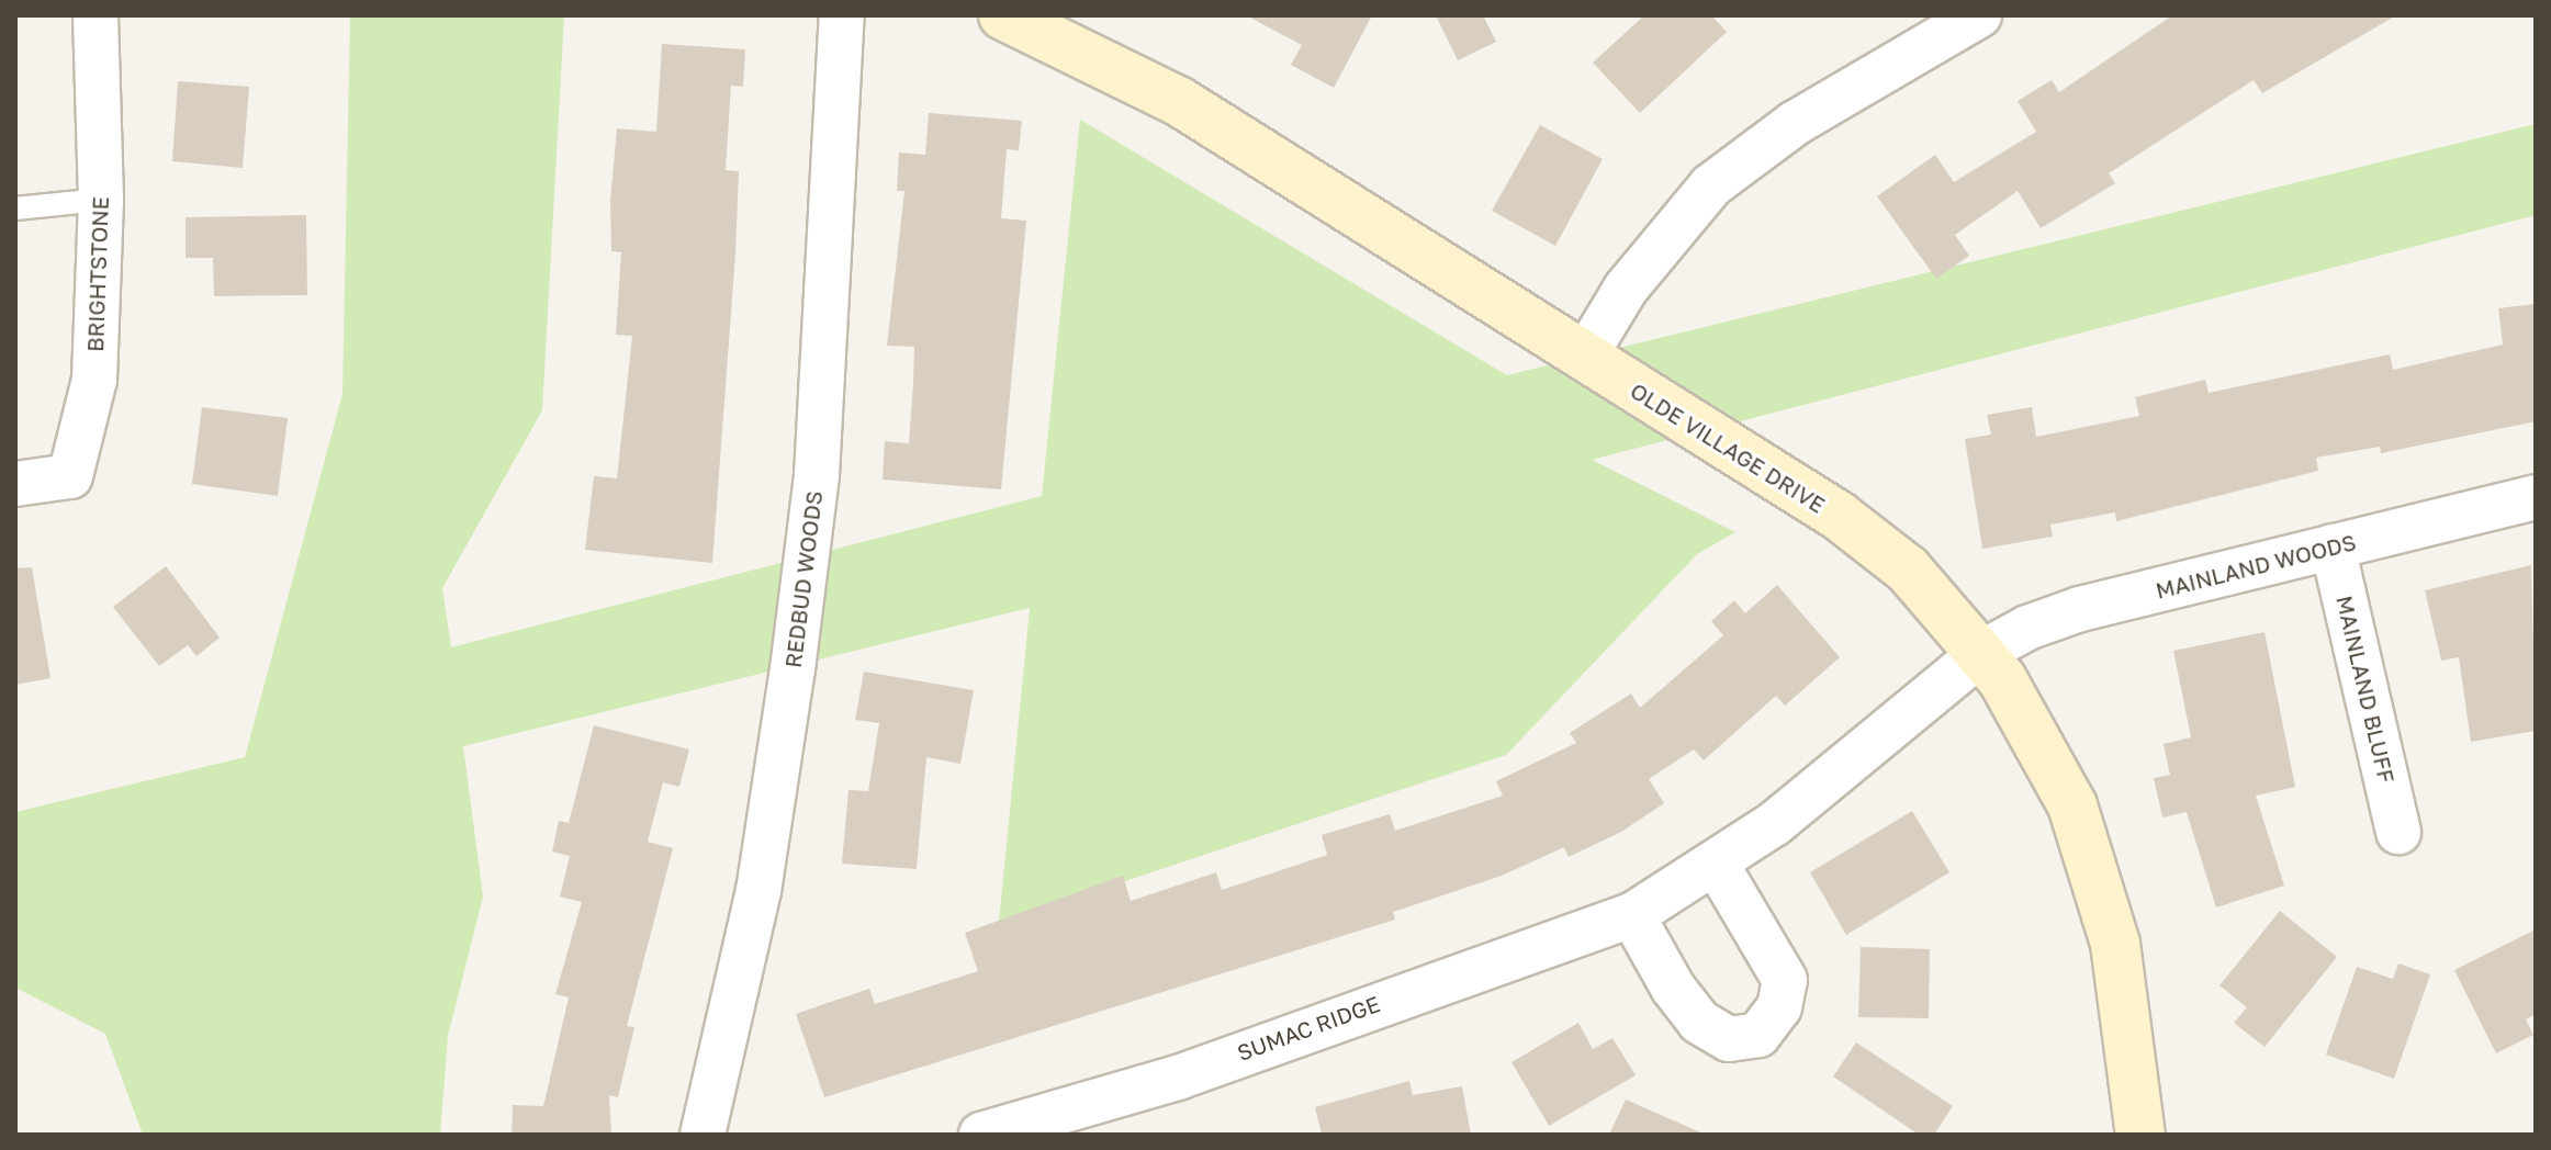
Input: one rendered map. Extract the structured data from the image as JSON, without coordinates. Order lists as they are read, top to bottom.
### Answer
{
  "streets": {
    "street": [
      "BRIGHTSTONE",
      "OLDE VILLAGE DRIVE",
      "MAINLAND WOODS",
      "REDBUD WOODS",
      "MAINLAND BLUFF",
      "SUMAC RIDGE"
    ]
  },
  "crossings": [
    ["OLDE VILLAGE DRIVE", "MAINLAND WOODS"],
    ["OLDE VILLAGE DRIVE", "SUMAC RIDGE"],
    ["MAINLAND WOODS", "MAINLAND BLUFF"],
    ["MAINLAND WOODS", "SUMAC RIDGE"]
  ]
}
